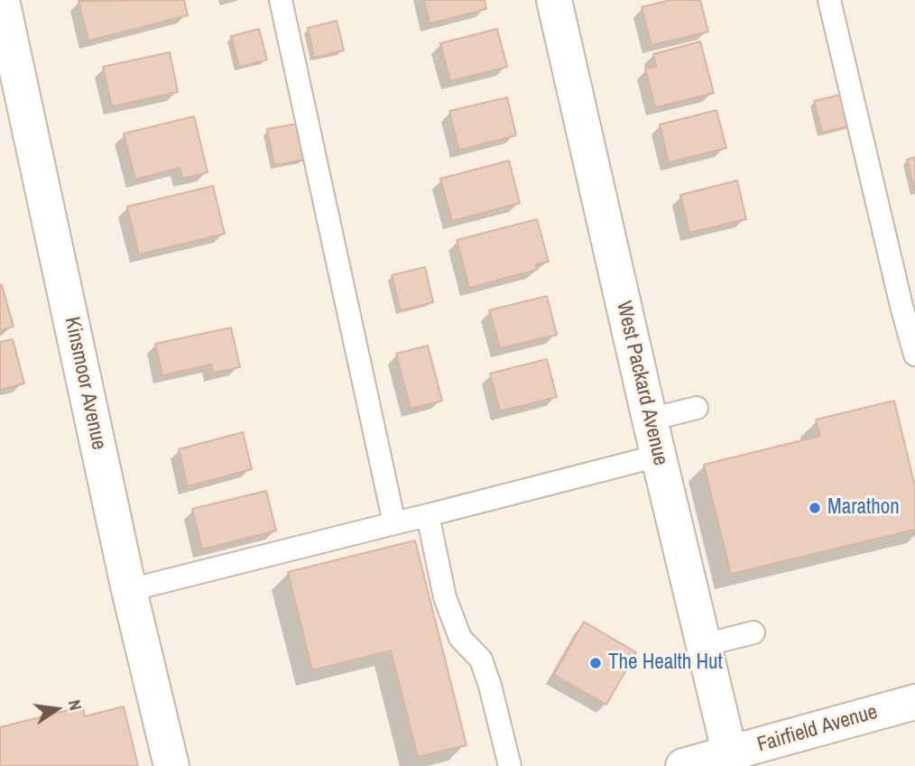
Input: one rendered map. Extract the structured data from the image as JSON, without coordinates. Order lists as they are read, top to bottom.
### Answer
{
  "streets": {
    "street": ["Kinsmoor Avenue", "West Packard Avenue", "Fairfield Avenue"]
  },
  "crossings": [
    ["West Packard Avenue", "Fairfield Avenue"]
  ],
  "places": ["Marathon", "The Health Hut"],
  "north": "right"
}
